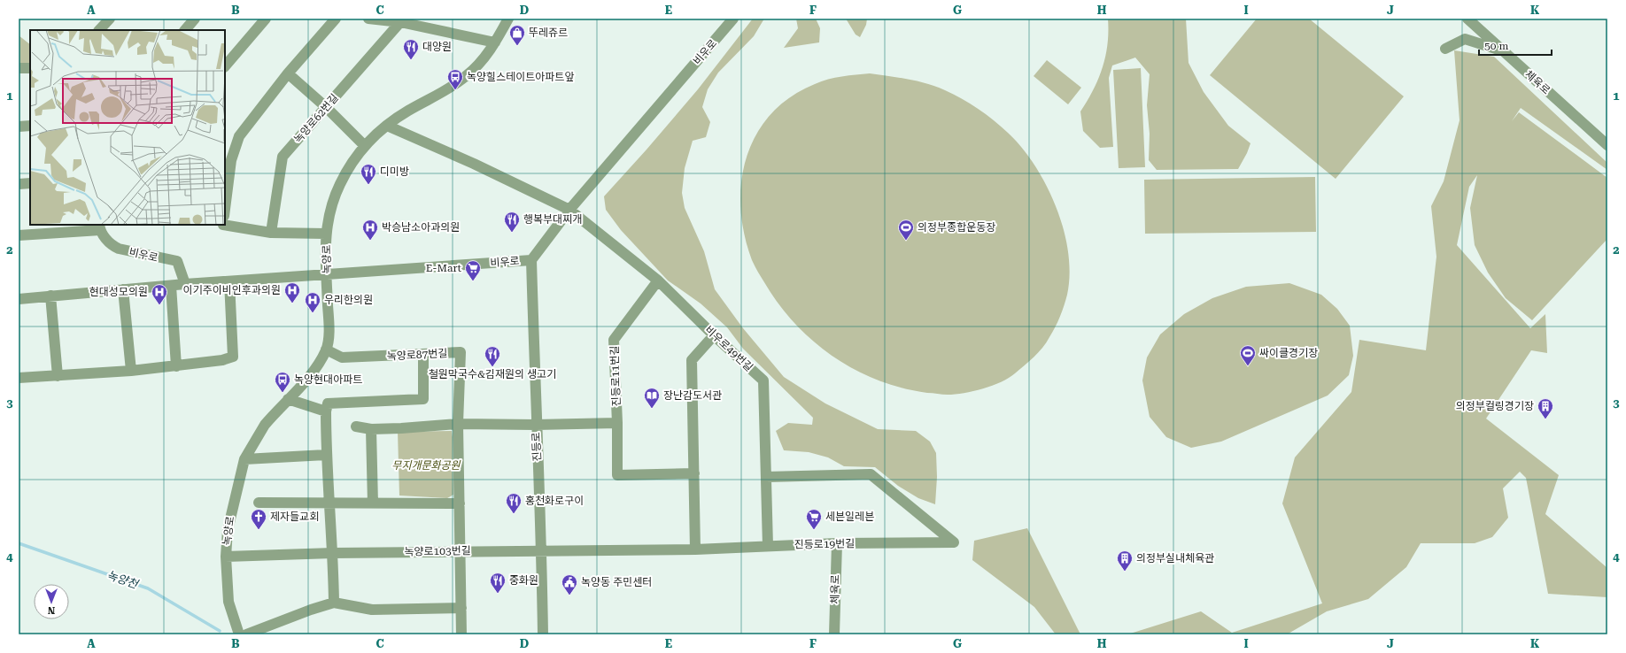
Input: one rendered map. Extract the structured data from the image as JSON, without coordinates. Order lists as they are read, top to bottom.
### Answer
{
  "streets": {
    "street": [
      "비우로",
      "체육로",
      "녹양로62번길",
      "녹양로",
      "비우로49번길",
      "녹양로87번길",
      "진등로11번길",
      "진등로",
      "진등로19번길",
      "녹양로103번길"
    ]
  },
  "crossings": [
    ["비우로", "녹양로"],
    ["비우로", "비우로49번길"],
    ["비우로", "진등로"],
    ["체육로", "진등로19번길"],
    ["녹양로", "녹양로87번길"],
    ["녹양로", "녹양로103번길"],
    ["비우로49번길", "진등로11번길"],
    ["비우로49번길", "진등로19번길"],
    ["녹양로87번길", "녹양로103번길"],
    ["진등로", "진등로19번길"],
    ["진등로", "녹양로103번길"],
    ["진등로19번길", "녹양로103번길"]
  ],
  "water": ["녹양천"],
  "parks": ["무지개문화공원"],
  "places": {
    "shop": ["뚜레쥬르"],
    "restaurant": [
      "대양원",
      "디미방",
      "행복부대찌개",
      "철원막국수&김재원의 생고기",
      "홍천화로구이",
      "중화원"
    ],
    "bus stop": ["녹양힐스테이트아파트앞", "녹양현대아파트"],
    "hospital": [
      "박승남소아과의원",
      "이기주이비인후과의원",
      "현대성모의원",
      "우리한의원"
    ],
    "sports": ["의정부종합운동장", "싸이클경기장"],
    "supermarket": ["E-Mart", "세븐일레븐"],
    "library": ["장난감도서관"],
    "building": ["의정부컬링경기장", "의정부실내체육관"],
    "church": ["제자들교회"],
    "public building": ["녹양동 주민센터"]
  },
  "scale_bar": "50 m",
  "north": "bottom",
  "grid": {
    "columns": [
      "A",
      "B",
      "C",
      "D",
      "E",
      "F",
      "G",
      "H",
      "I",
      "J",
      "K"
    ],
    "rows": [
      "1",
      "2",
      "3",
      "4"
    ]
  }
}
